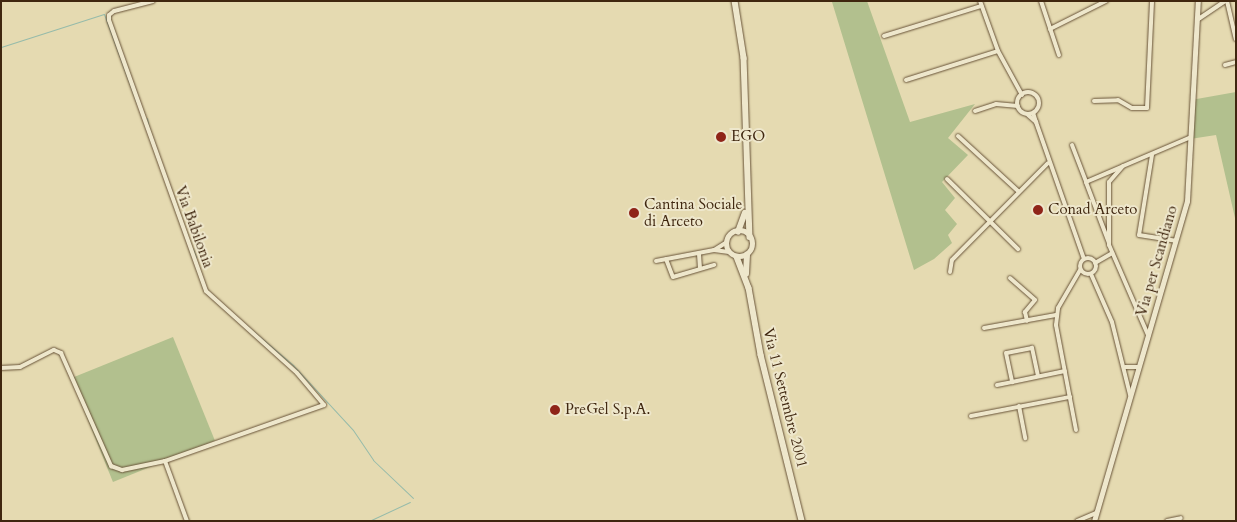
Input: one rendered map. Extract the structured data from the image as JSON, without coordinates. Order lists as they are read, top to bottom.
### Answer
{
  "streets": {
    "main road": ["Via 11 Settembre 2001"],
    "street": ["Via Babilonia", "Via per Scandiano"]
  },
  "places": [
    "EGO",
    "Conad Arceto",
    "Cantina Sociale di Arceto",
    "PreGel S.p.A."
  ]
}
